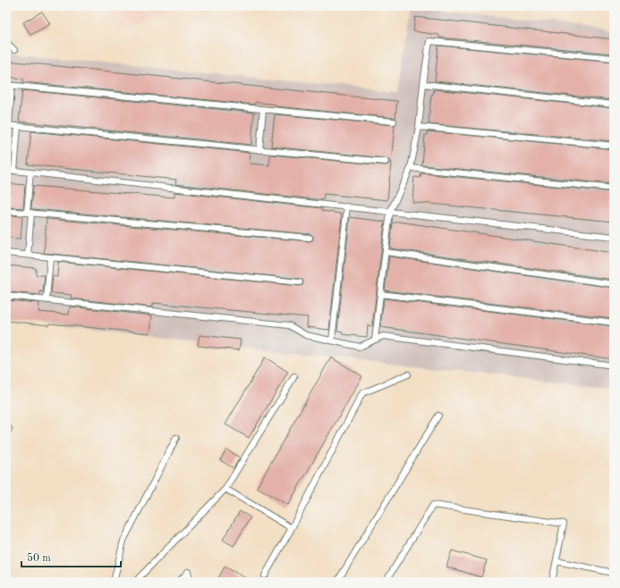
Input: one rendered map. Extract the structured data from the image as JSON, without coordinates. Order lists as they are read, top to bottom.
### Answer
{
  "scale_bar": "50 m"
}
